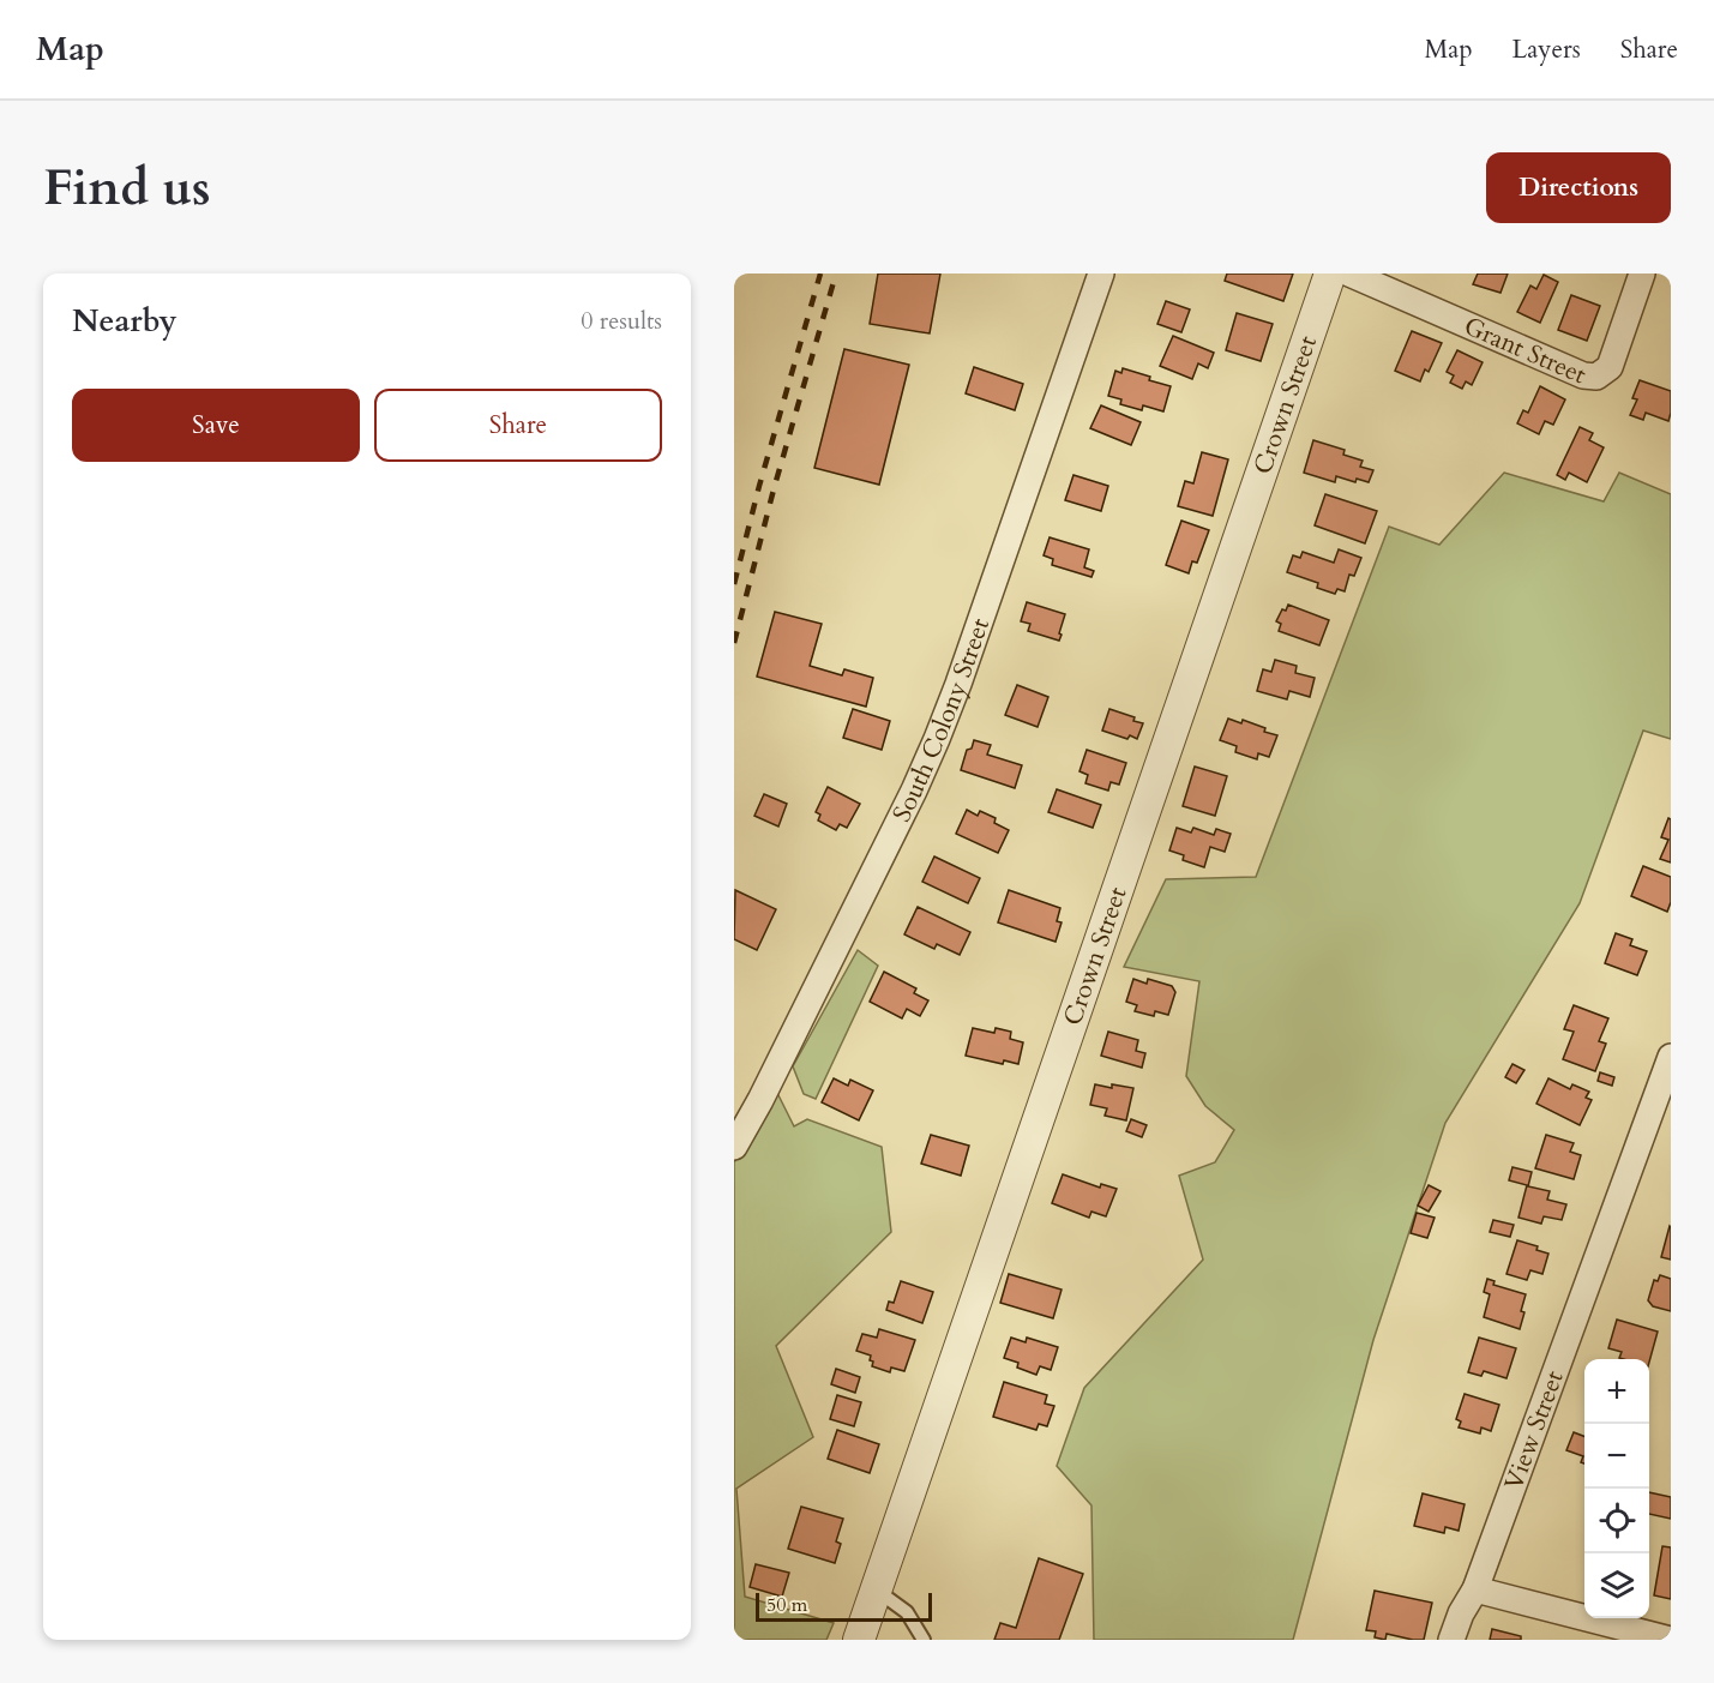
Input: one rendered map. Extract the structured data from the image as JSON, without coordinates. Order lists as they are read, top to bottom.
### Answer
{
  "streets": {
    "street": [
      "Grant Street",
      "Crown Street",
      "South Colony Street",
      "View Street"
    ]
  },
  "scale_bar": "50 m",
  "page": {
    "header": "Map",
    "nav": ["Map", "Layers", "Share"],
    "buttons": [
      "Directions",
      ["Save", "Share"]
    ],
    "title": "Find us",
    "heading": ["Nearby", "0 results"],
    "map_buttons": ["+", "−"],
    "scale": "50 m"
  }
}
